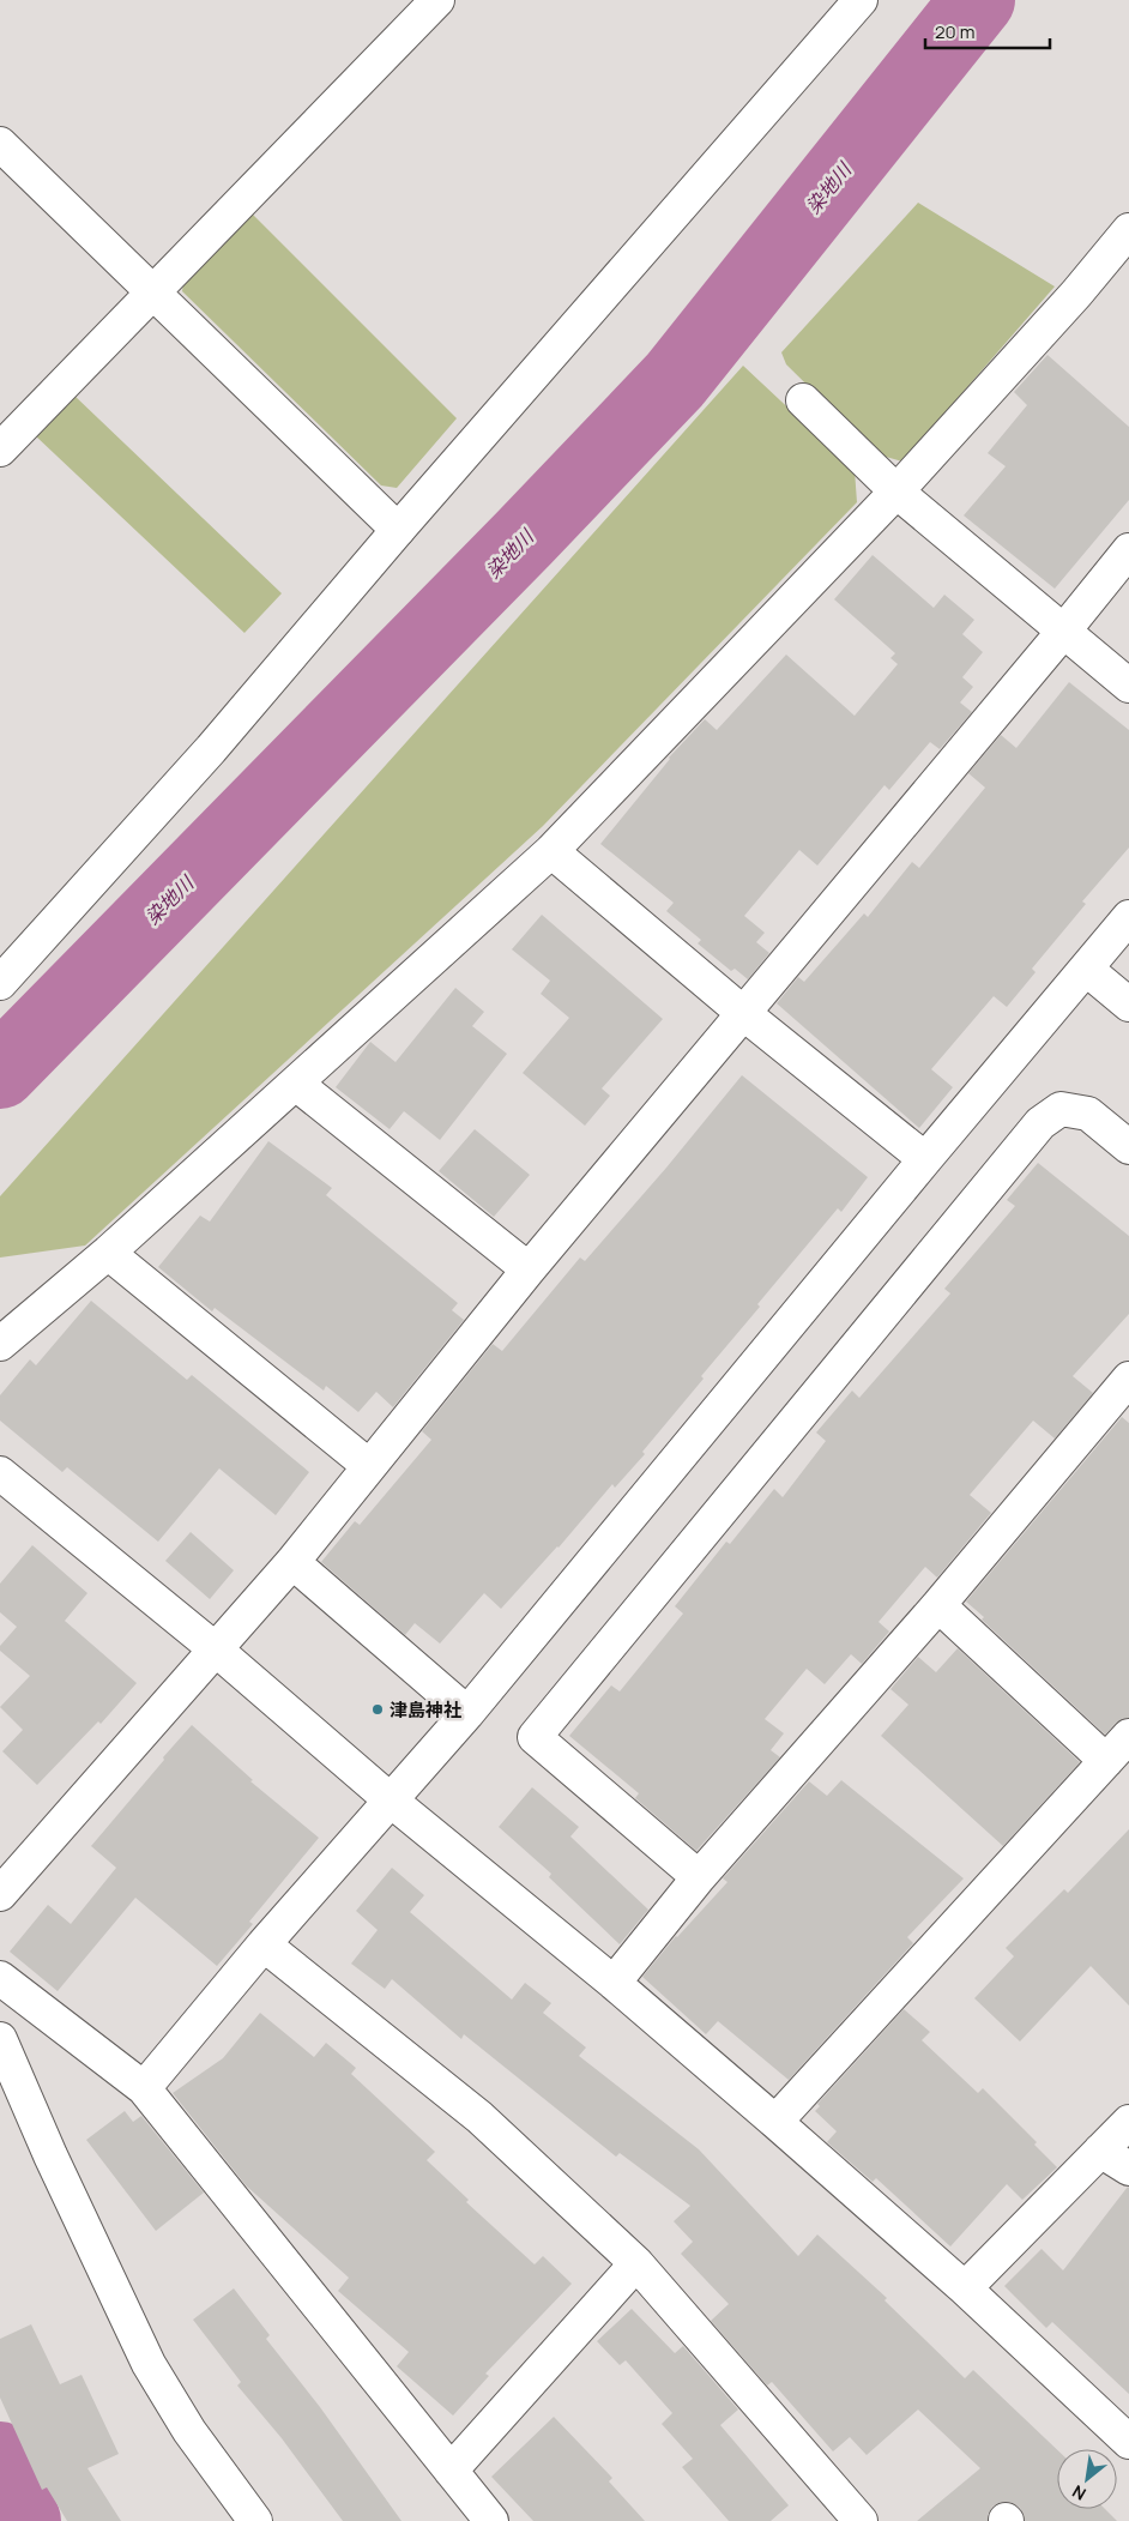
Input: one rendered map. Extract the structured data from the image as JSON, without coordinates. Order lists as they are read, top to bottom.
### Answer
{
  "water": ["染地川"],
  "places": ["津島神社"],
  "scale_bar": "20 m",
  "north": "bottom left"
}
